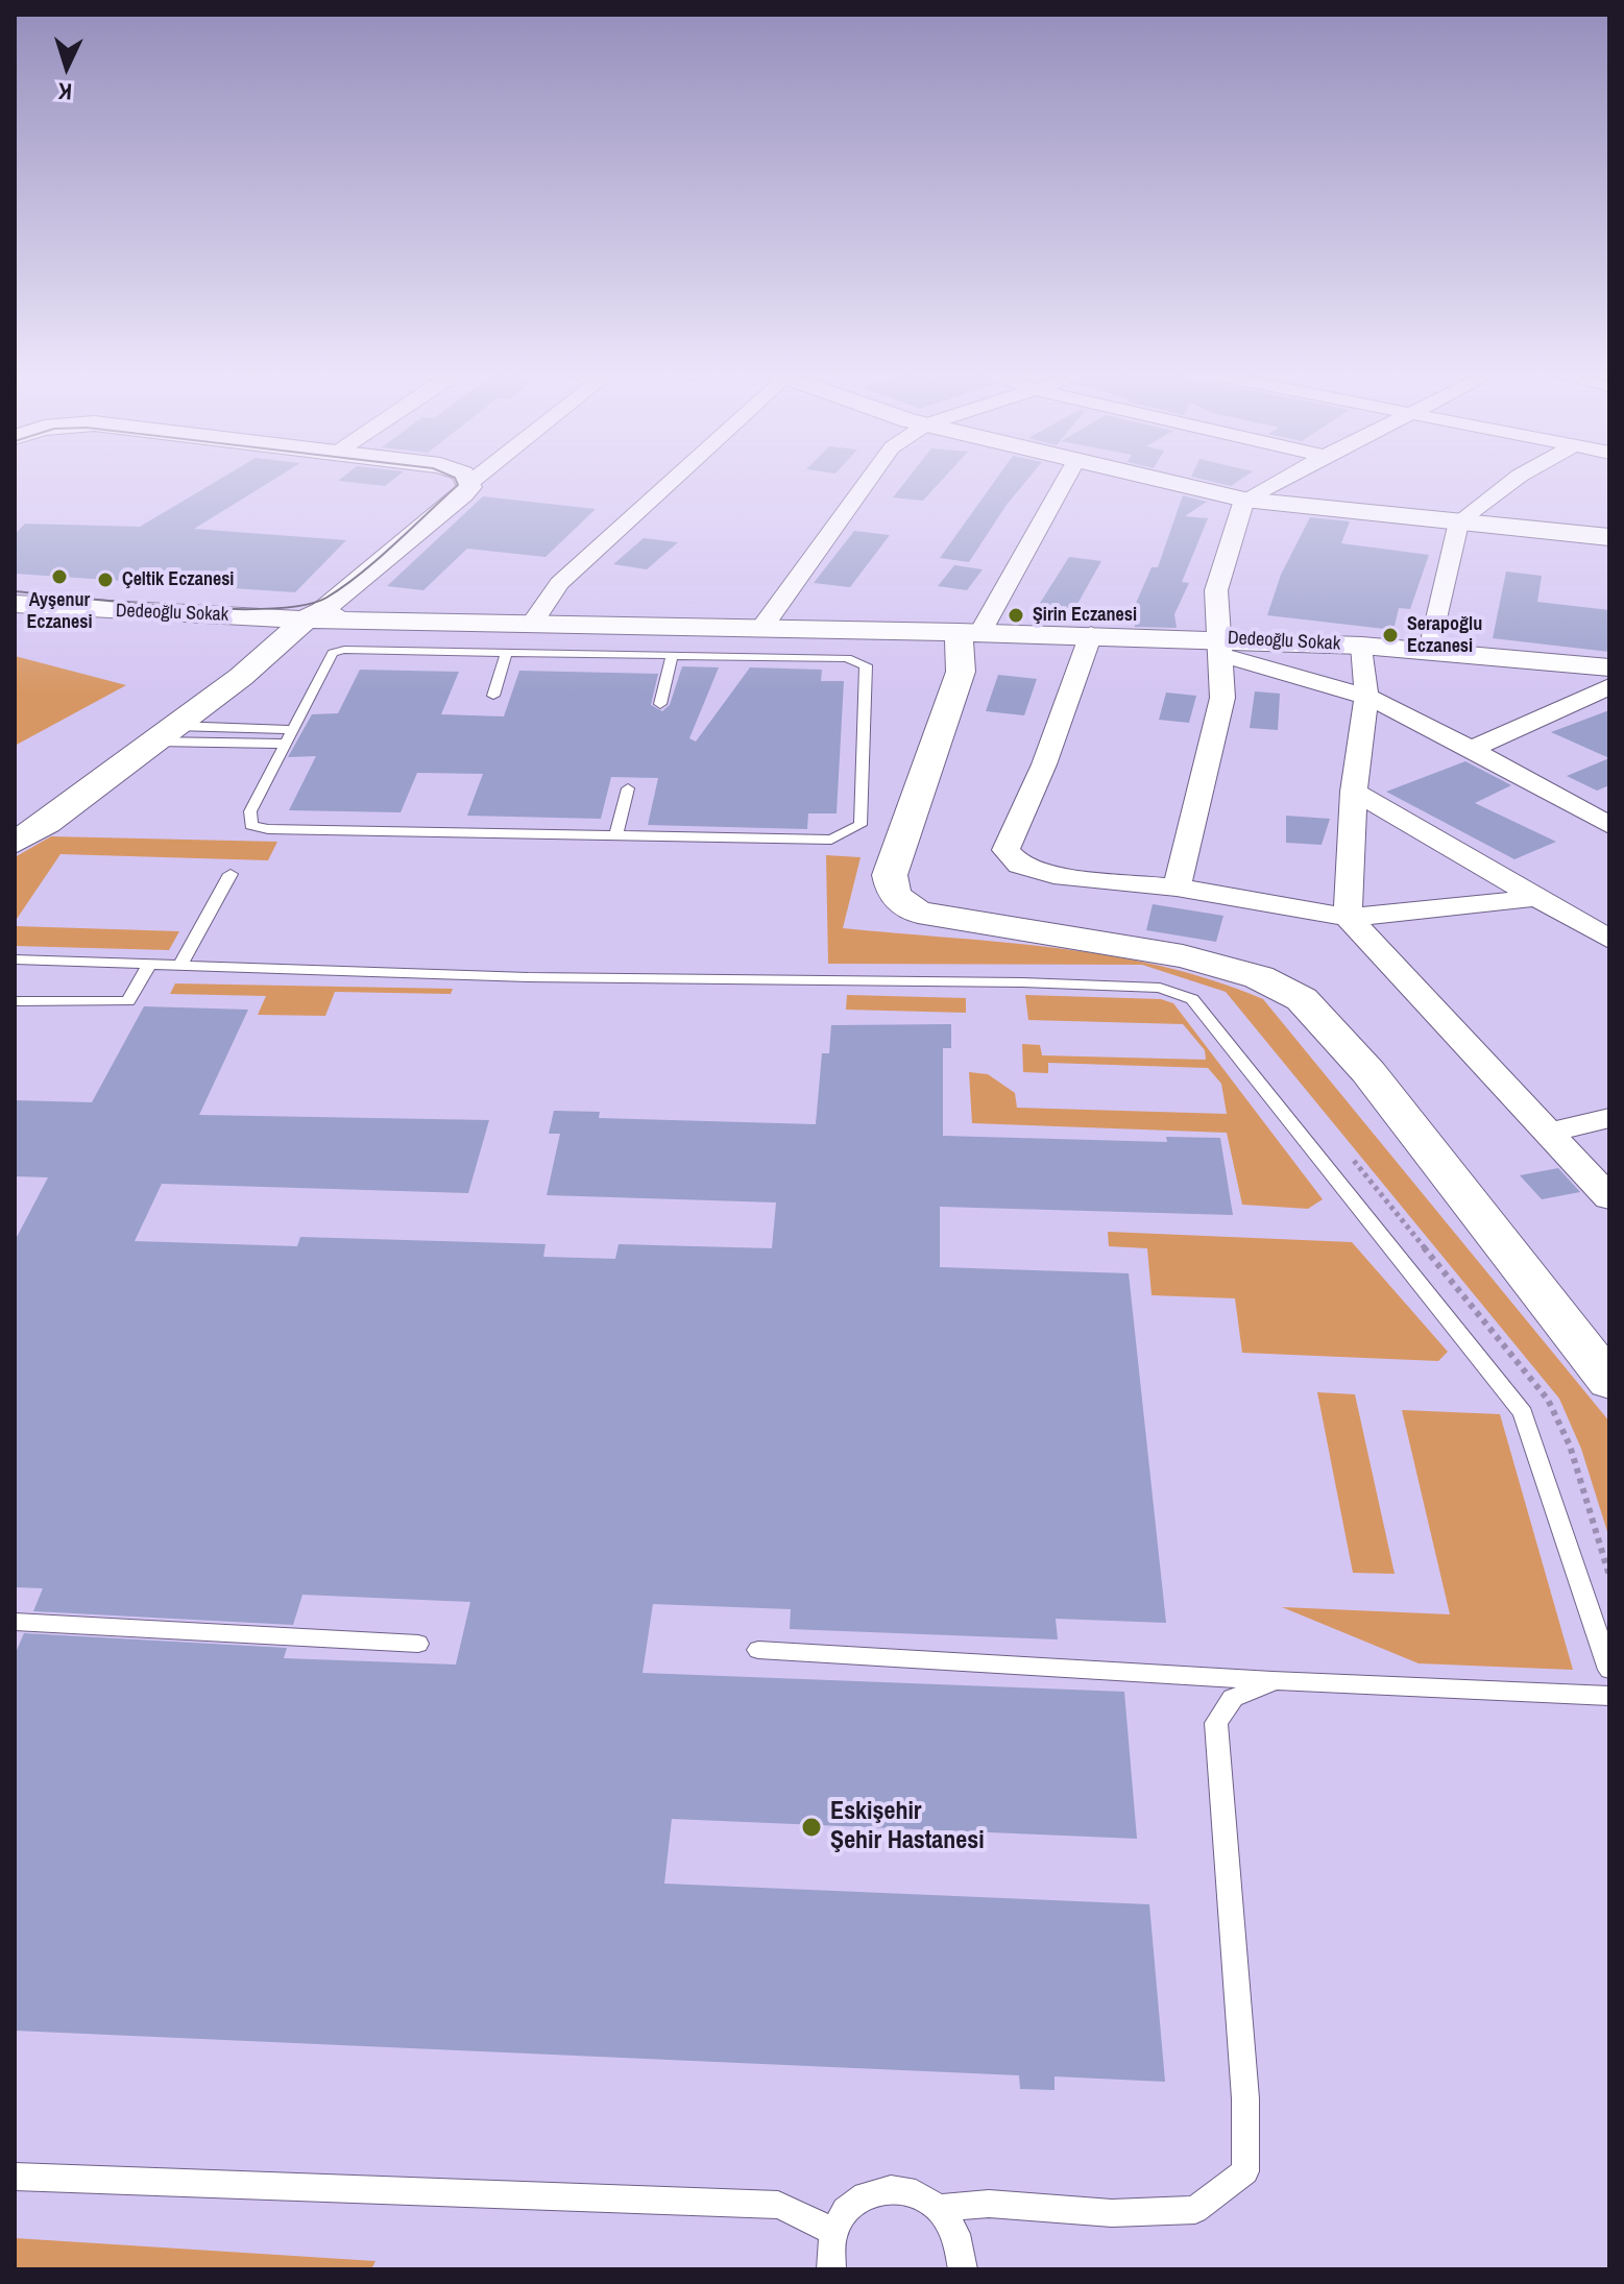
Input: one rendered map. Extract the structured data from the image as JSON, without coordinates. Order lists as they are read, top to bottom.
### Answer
{
  "streets": {
    "street": ["Dedeoğlu Sokak"]
  },
  "places": [
    "Ayşenur Eczanesi",
    "Çeltik Eczanesi",
    "Şirin Eczanesi",
    "Serapoğlu Eczanesi",
    "Eskişehir Şehir Hastanesi"
  ],
  "north": "bottom"
}
